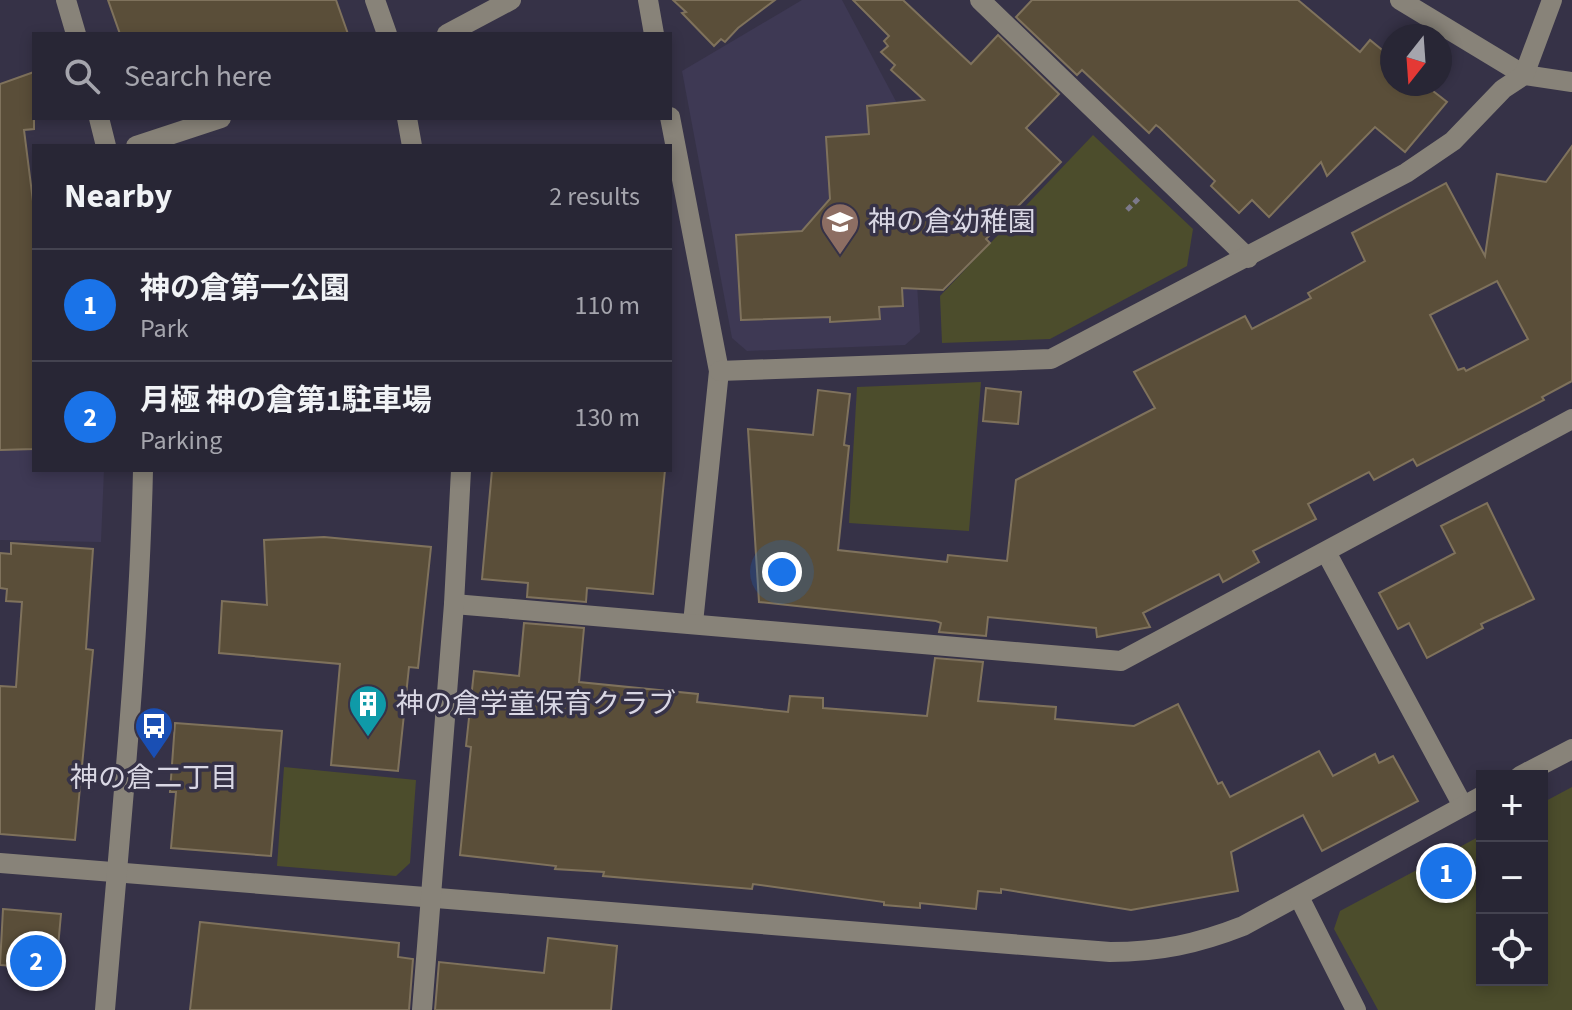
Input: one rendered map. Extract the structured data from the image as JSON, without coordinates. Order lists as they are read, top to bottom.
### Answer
{
  "places": {
    "school or university": ["神の倉幼稚園"],
    "building": ["神の倉学童保育クラブ"],
    "bus stop": ["神の倉二丁目"]
  },
  "north": "bottom",
  "page": {
    "search": "Search here",
    "heading": ["Nearby", "2 results"],
    "list": [
      {
        "mark": "1",
        "name": "神の倉第一公園",
        "note": "Park",
        "value": "110 m"
      },
      {
        "mark": "2",
        "name": "月極 神の倉第1駐車場",
        "note": "Parking",
        "value": "130 m"
      }
    ],
    "map_buttons": ["+", "−"],
    "pins": ["1", "2"]
  }
}
